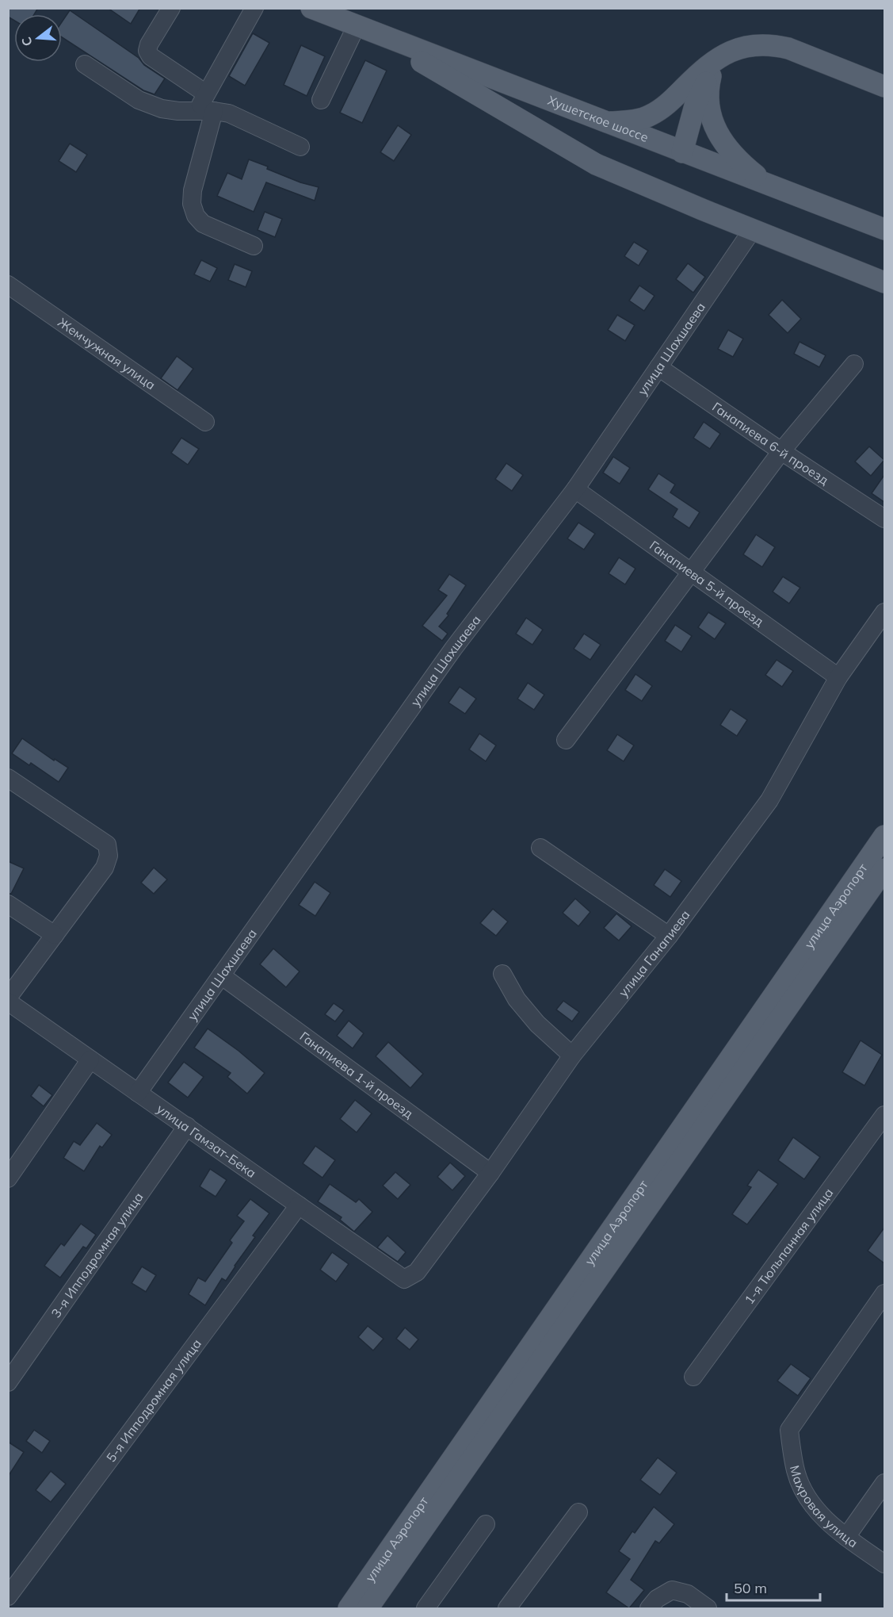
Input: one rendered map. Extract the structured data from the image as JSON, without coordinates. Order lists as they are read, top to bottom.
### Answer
{
  "streets": {
    "main road": ["Хушетское шоссе", "улица Аэропорт"],
    "street": [
      "улица Шахшаева",
      "Жемчужная улица",
      "Ганапиева 6-й проезд",
      "Ганапиева 5-й проезд",
      "улица Ганапиева",
      "Ганапиева 1-й проезд",
      "улица Гамзат-Бека",
      "1-я Тюльпанная улица",
      "3-я Ипподромная улица",
      "5-я Ипподромная улица",
      "Махровая улица"
    ]
  },
  "crossings": [
    ["улица Шахшаева", "Ганапиева 6-й проезд"],
    ["улица Шахшаева", "Ганапиева 5-й проезд"],
    ["улица Шахшаева", "Ганапиева 1-й проезд"],
    ["улица Шахшаева", "улица Гамзат-Бека"],
    ["Ганапиева 5-й проезд", "улица Ганапиева"],
    ["улица Ганапиева", "Ганапиева 1-й проезд"],
    ["улица Ганапиева", "улица Гамзат-Бека"],
    ["улица Гамзат-Бека", "3-я Ипподромная улица"],
    ["улица Гамзат-Бека", "5-я Ипподромная улица"]
  ],
  "scale_bar": "50 m",
  "north": "left"
}
